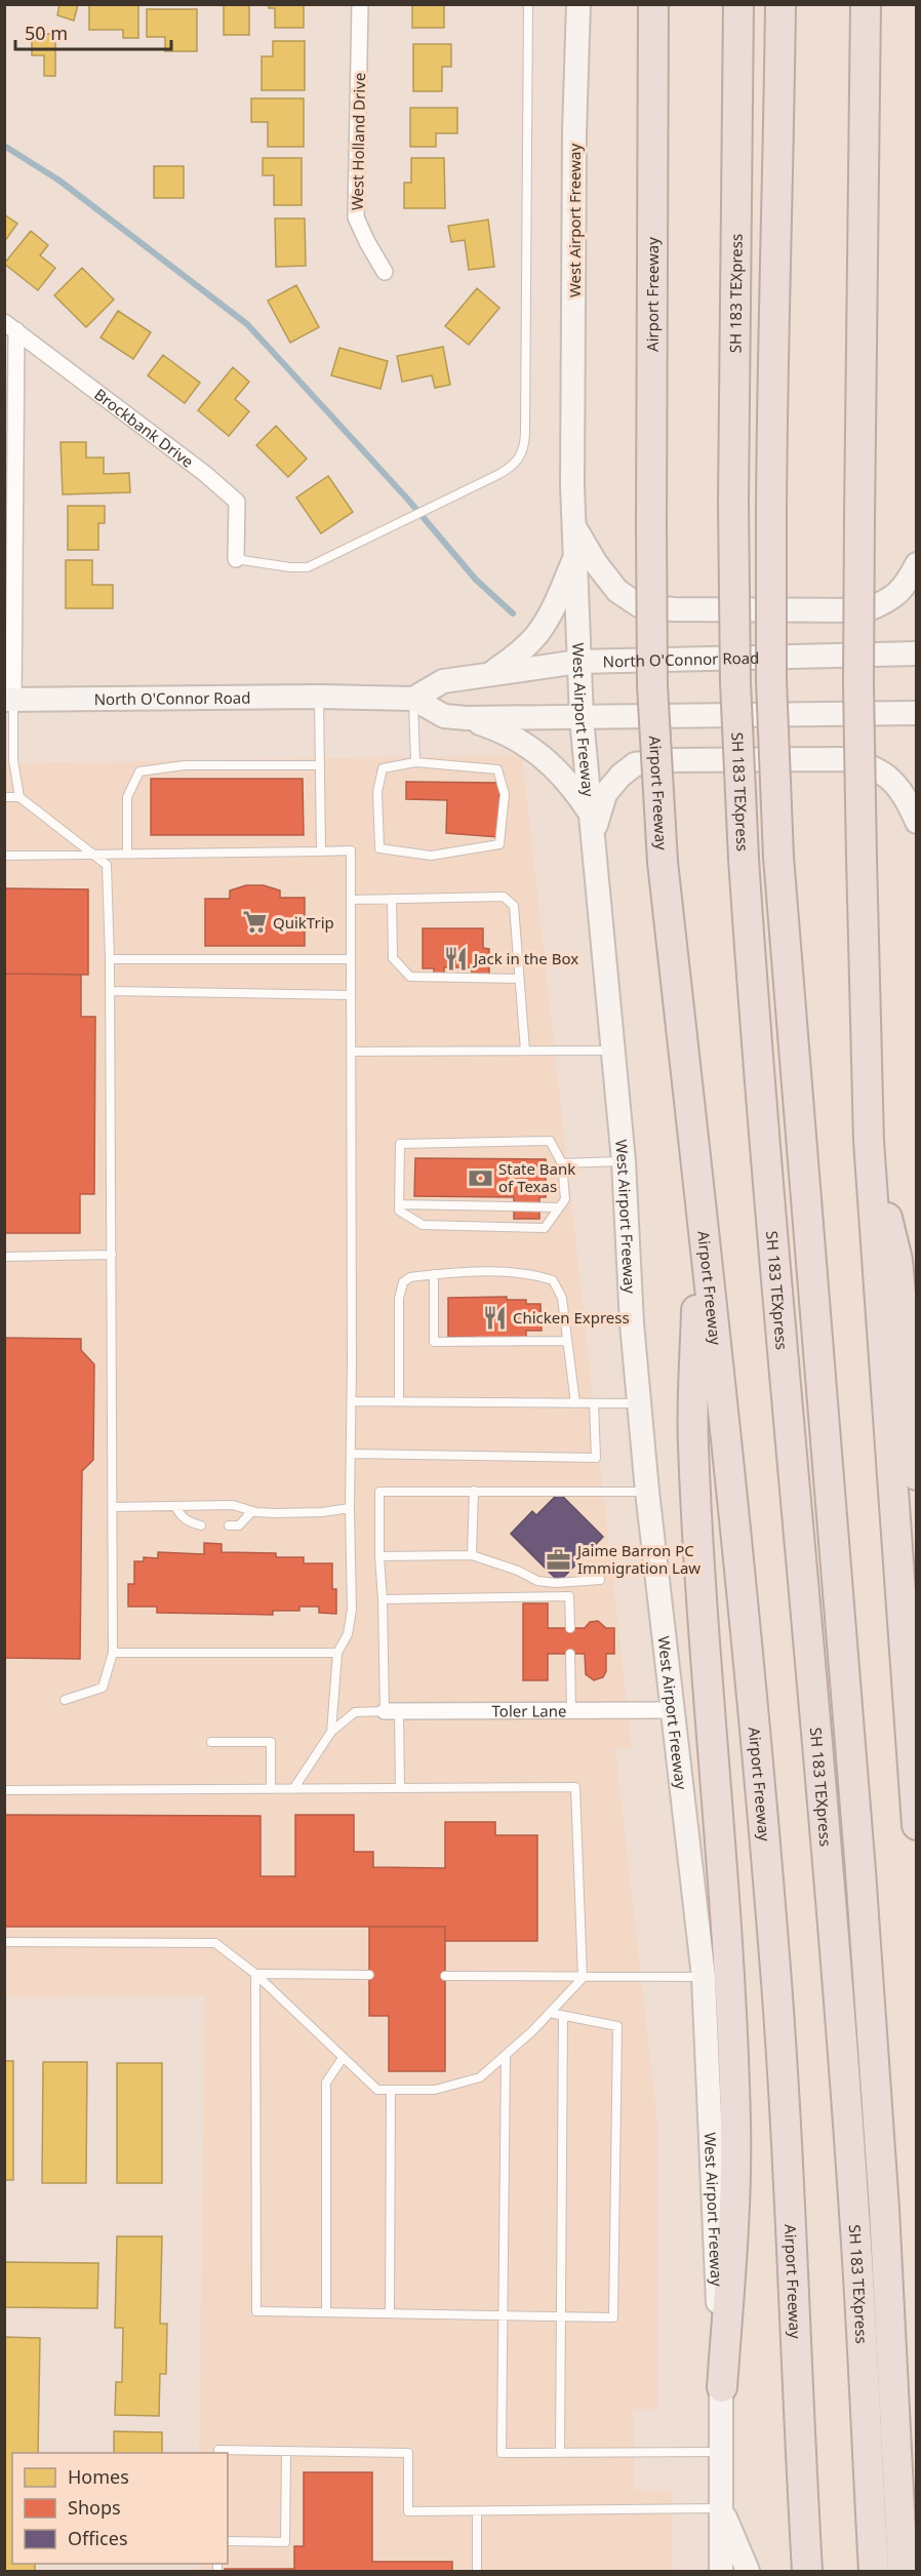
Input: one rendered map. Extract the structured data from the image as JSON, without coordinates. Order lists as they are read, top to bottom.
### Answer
{
  "streets": {
    "highway": ["SH 183 TEXpress", "Airport Freeway"],
    "main road": ["West Airport Freeway", "North O'Connor Road"],
    "street": ["West Holland Drive", "Brockbank Drive", "Toler Lane"]
  },
  "crossings": [
    ["West Airport Freeway", "North O'Connor Road"],
    ["West Airport Freeway", "Toler Lane"]
  ],
  "places": {
    "supermarket": ["QuikTrip"],
    "restaurant": ["Jack in the Box", "Chicken Express"],
    "bank": ["State Bank of Texas"],
    "office": ["Jaime Barron PC Immigration Law"]
  },
  "legend": ["Homes", "Shops", "Offices"],
  "scale_bar": "50 m"
}
